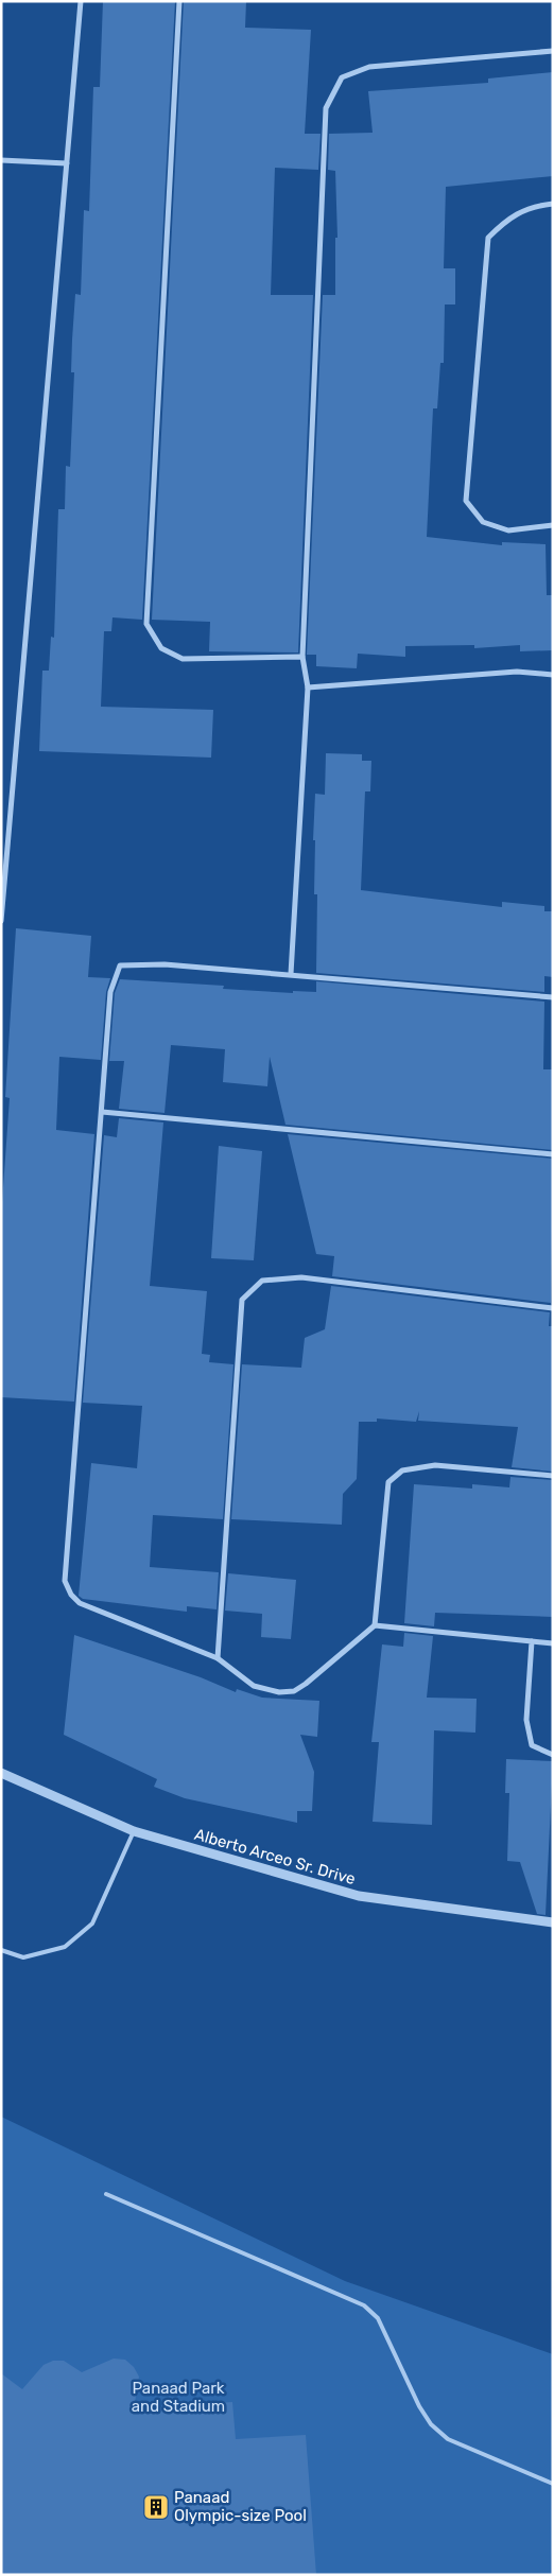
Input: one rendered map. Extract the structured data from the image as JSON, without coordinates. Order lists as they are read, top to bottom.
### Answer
{
  "streets": {
    "street": ["Alberto Arceo Sr. Drive"]
  },
  "parks": ["Panaad Park and Stadium"],
  "places": {
    "building": ["Panaad Olympic-size Pool"]
  }
}
